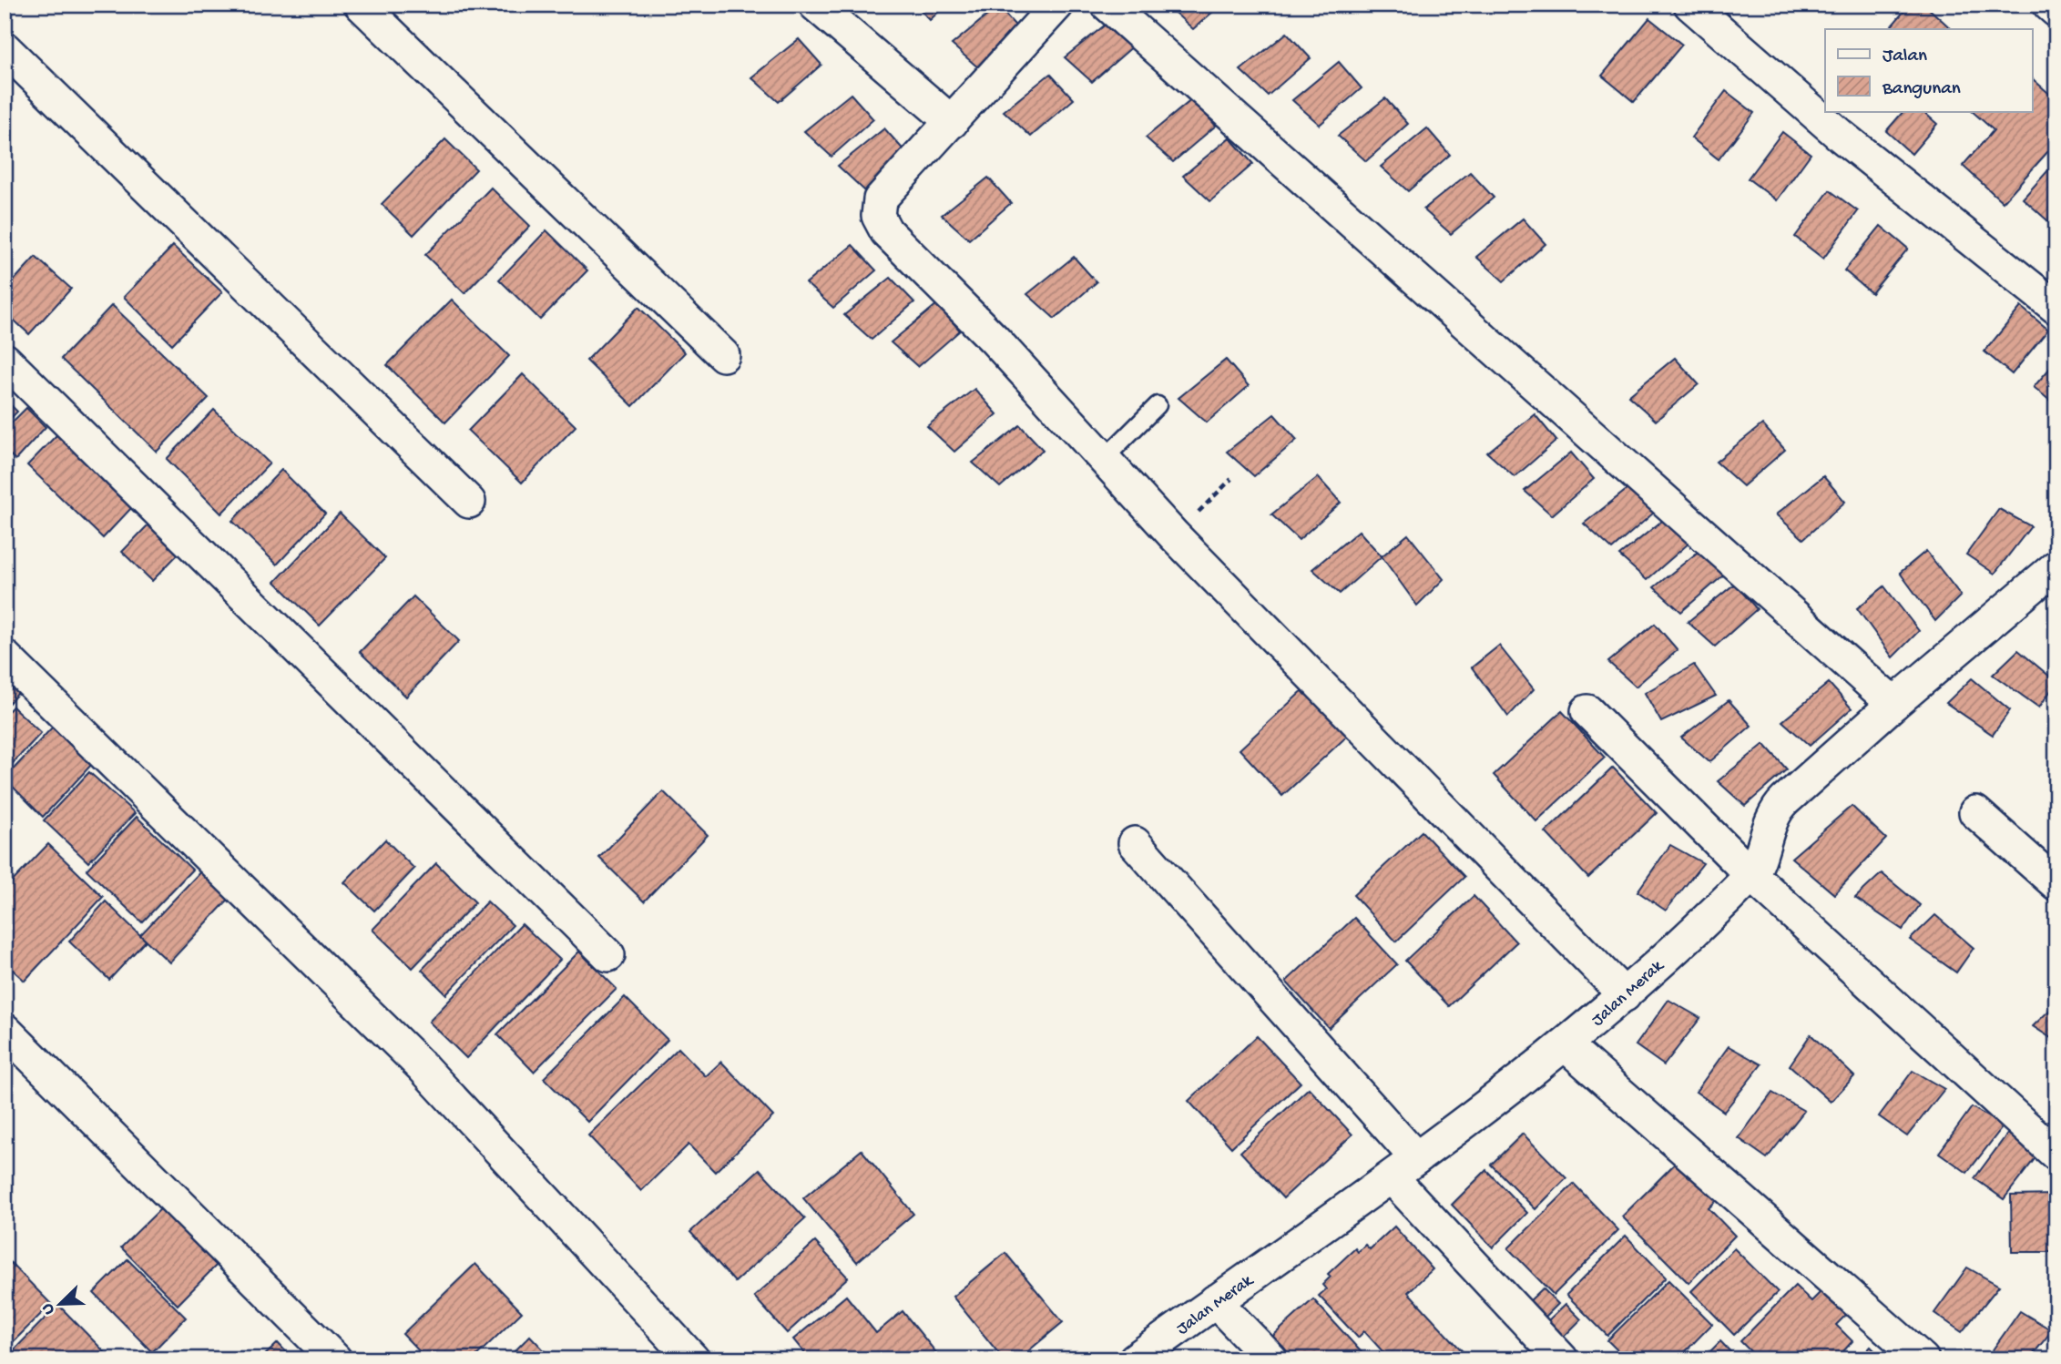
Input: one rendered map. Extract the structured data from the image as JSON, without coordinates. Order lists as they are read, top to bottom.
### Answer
{
  "streets": {
    "street": ["Jalan Merak"]
  },
  "legend": ["Jalan", "Bangunan"],
  "north": "bottom left"
}
